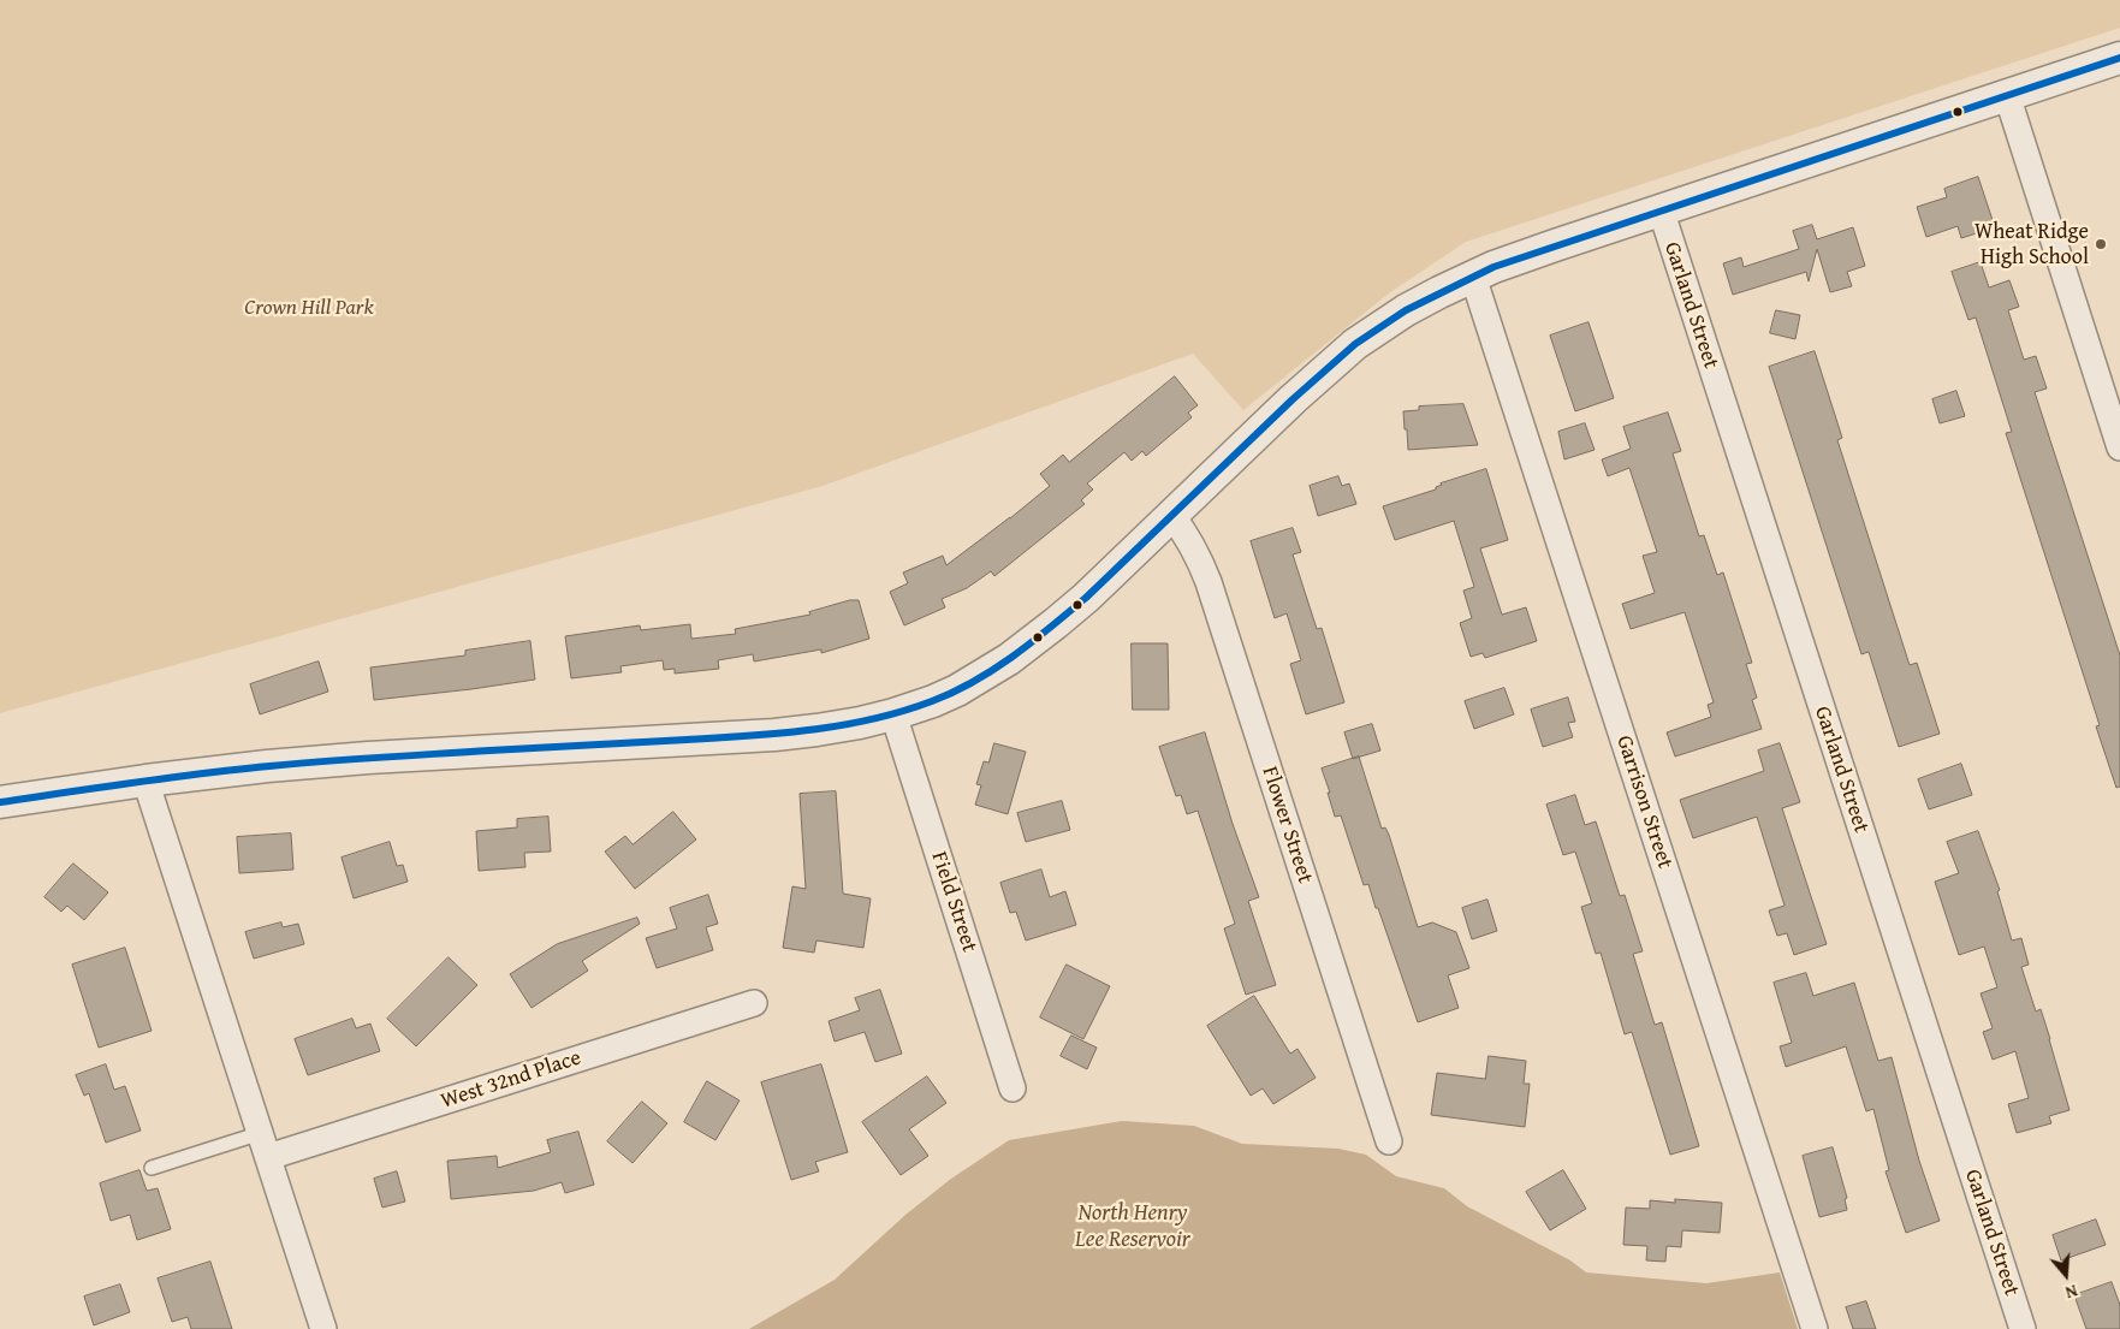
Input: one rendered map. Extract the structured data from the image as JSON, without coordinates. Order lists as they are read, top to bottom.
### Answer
{
  "streets": {
    "street": [
      "Garland Street",
      "Garrison Street",
      "Flower Street",
      "Field Street",
      "West 32nd Place"
    ]
  },
  "water": ["North Henry Lee Reservoir"],
  "parks": ["Crown Hill Park"],
  "places": ["Wheat Ridge High School"],
  "north": "bottom"
}
